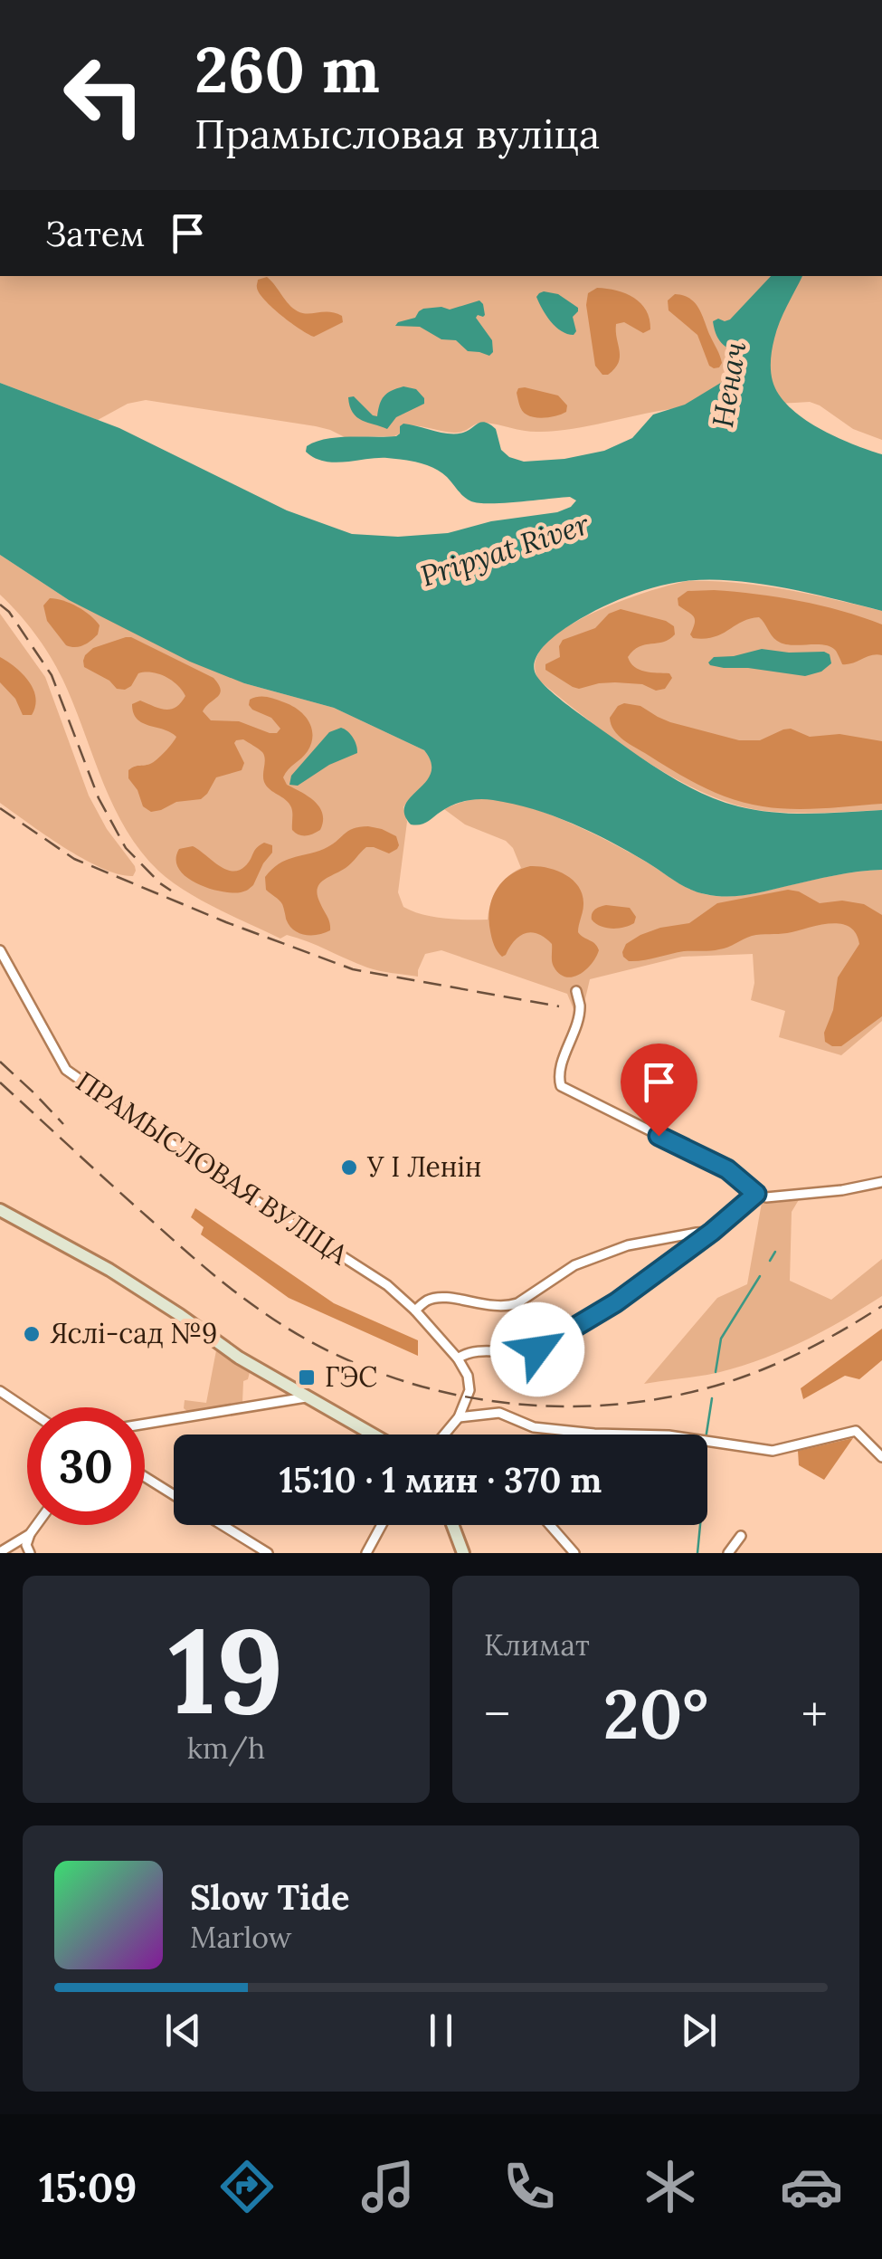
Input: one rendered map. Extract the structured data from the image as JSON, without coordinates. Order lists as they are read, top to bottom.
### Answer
{
  "streets": {
    "street": ["ПРАМЫСЛОВАЯ ВУЛІЦА"]
  },
  "water": ["Ненач", "Pripyat River"],
  "places": {
    "other": ["У І Ленін", "Яслі-сад №9"],
    "transit": ["ГЭС"]
  },
  "page": {
    "turn": ["260 m", "Прамысловая вуліца"],
    "then": "Затем",
    "limit": "30",
    "trip": "15:10 · 1 мин · 370 m",
    "tile": [
      ["19", "km/h"],
      "Климат"
    ],
    "heat": ["−", "20°", "+"],
    "song": ["Slow Tide", "Marlow"],
    "tabs": "15:09"
  }
}
